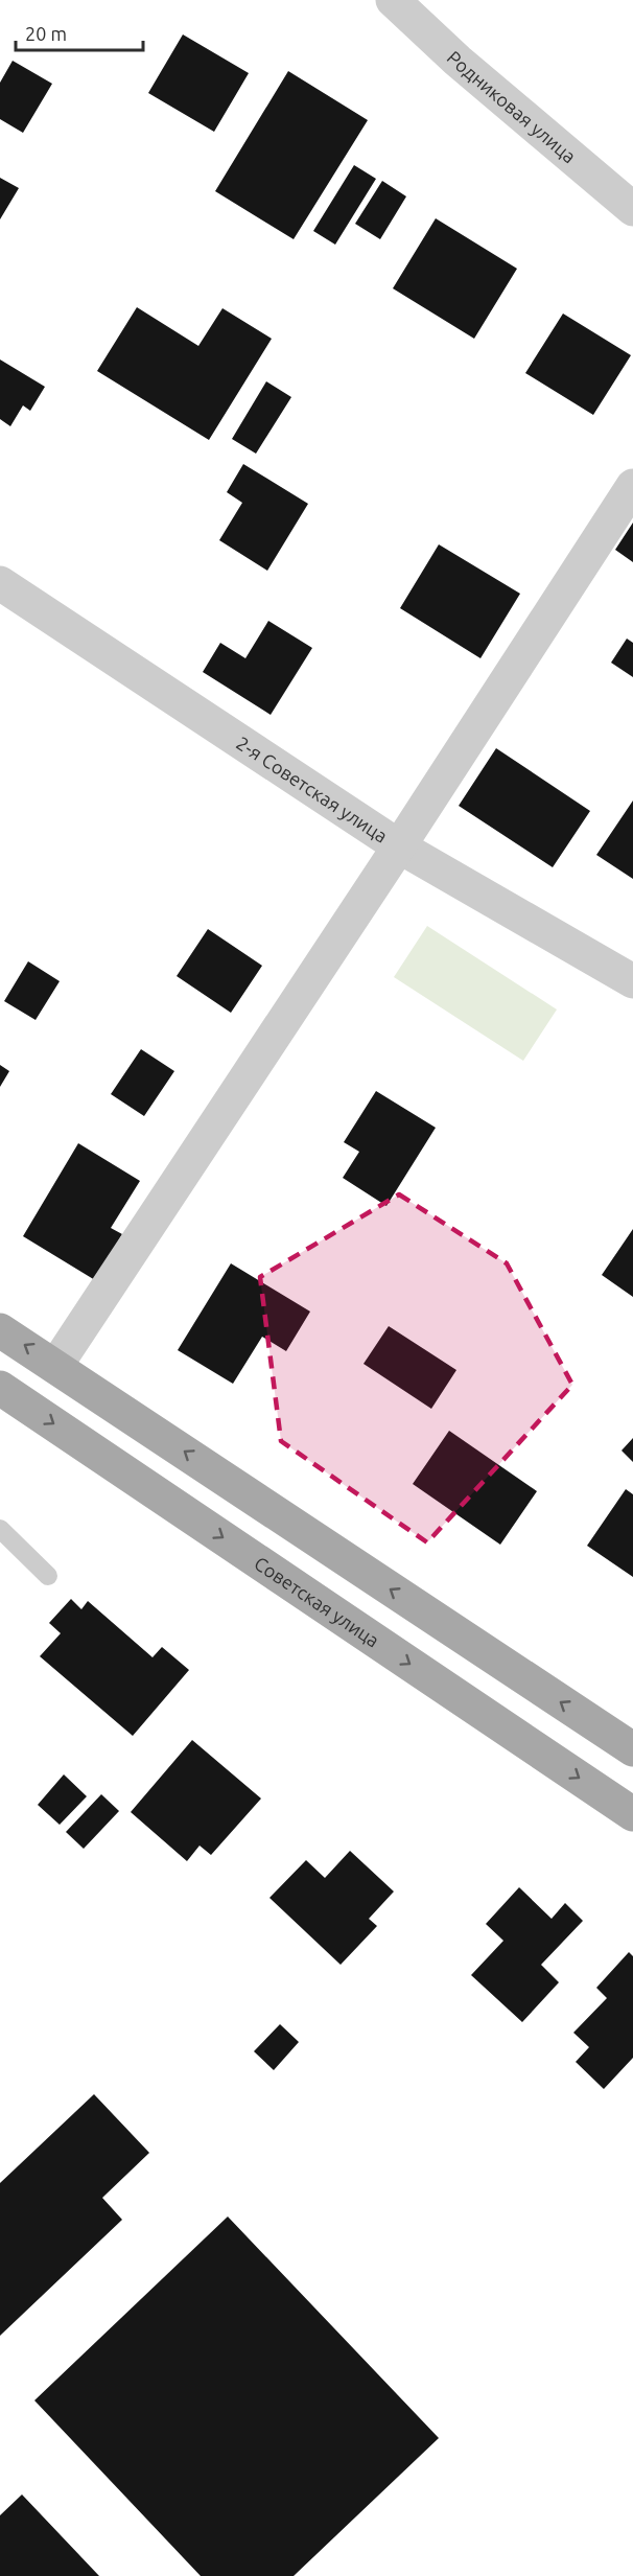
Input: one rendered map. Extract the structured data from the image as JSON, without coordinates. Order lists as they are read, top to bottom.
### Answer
{
  "streets": {
    "main road": ["Советская улица"],
    "street": ["Родниковая улица", "2-я Советская улица"]
  },
  "scale_bar": "20 m"
}
